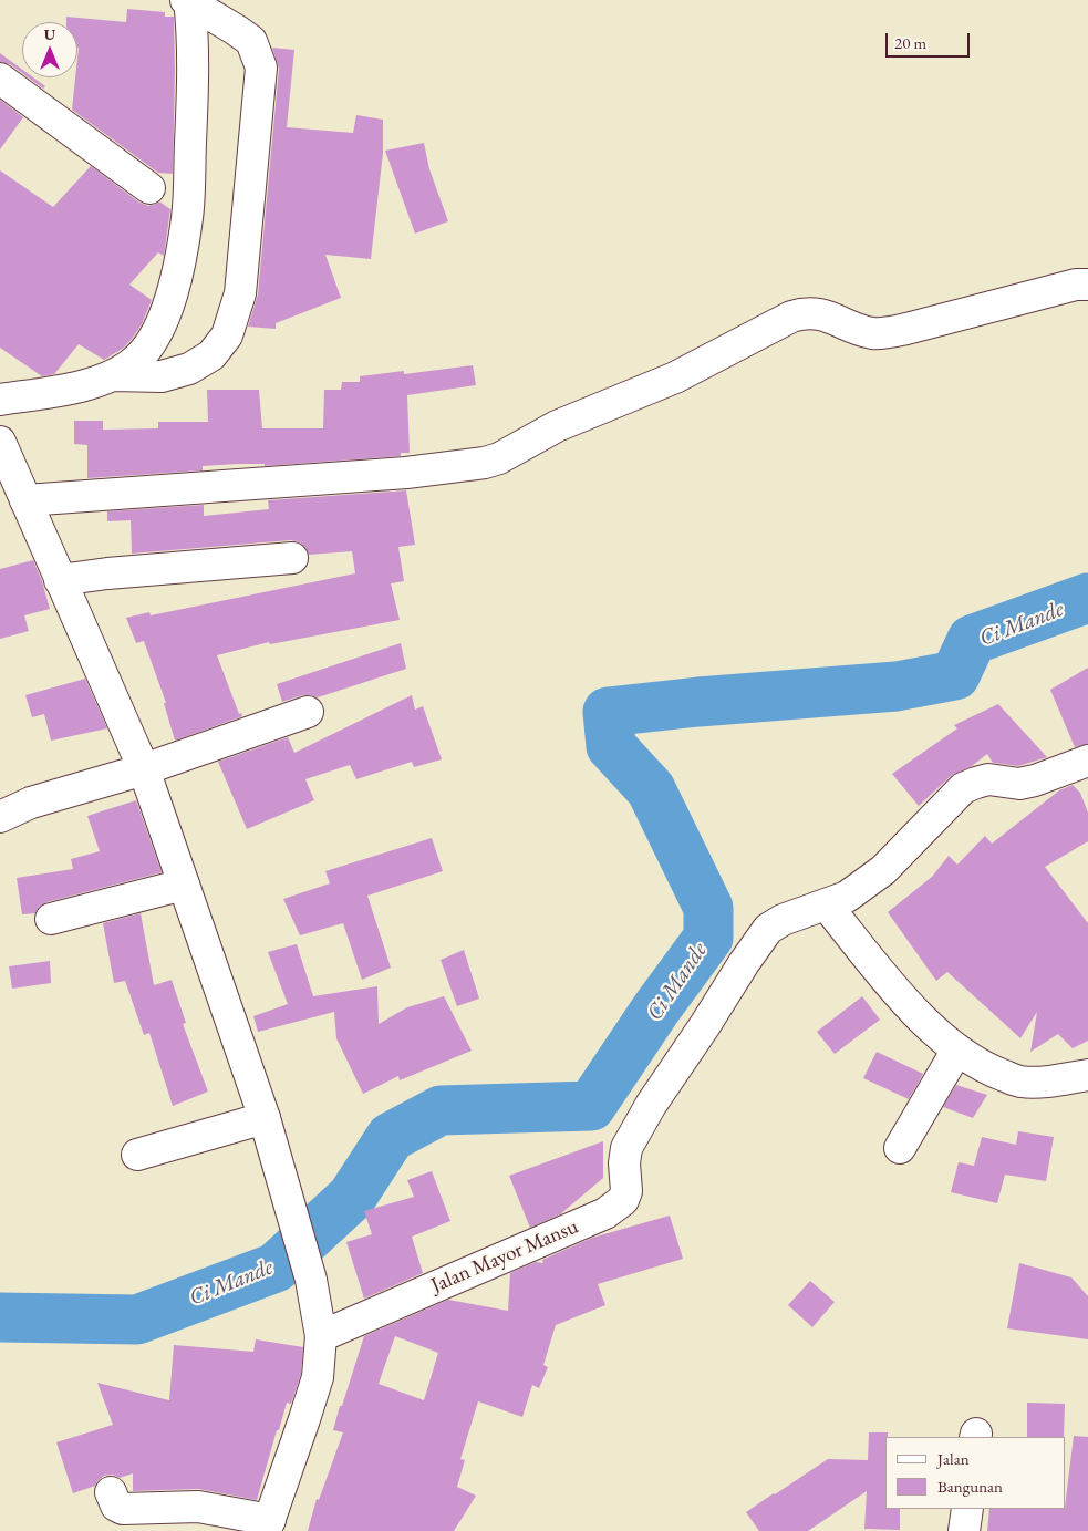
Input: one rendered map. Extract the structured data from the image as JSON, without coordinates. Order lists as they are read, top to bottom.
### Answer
{
  "streets": {
    "street": ["Jalan Mayor Mansu"]
  },
  "water": ["Ci Mande"],
  "legend": ["Jalan", "Bangunan"],
  "scale_bar": "20 m",
  "north": "top"
}
